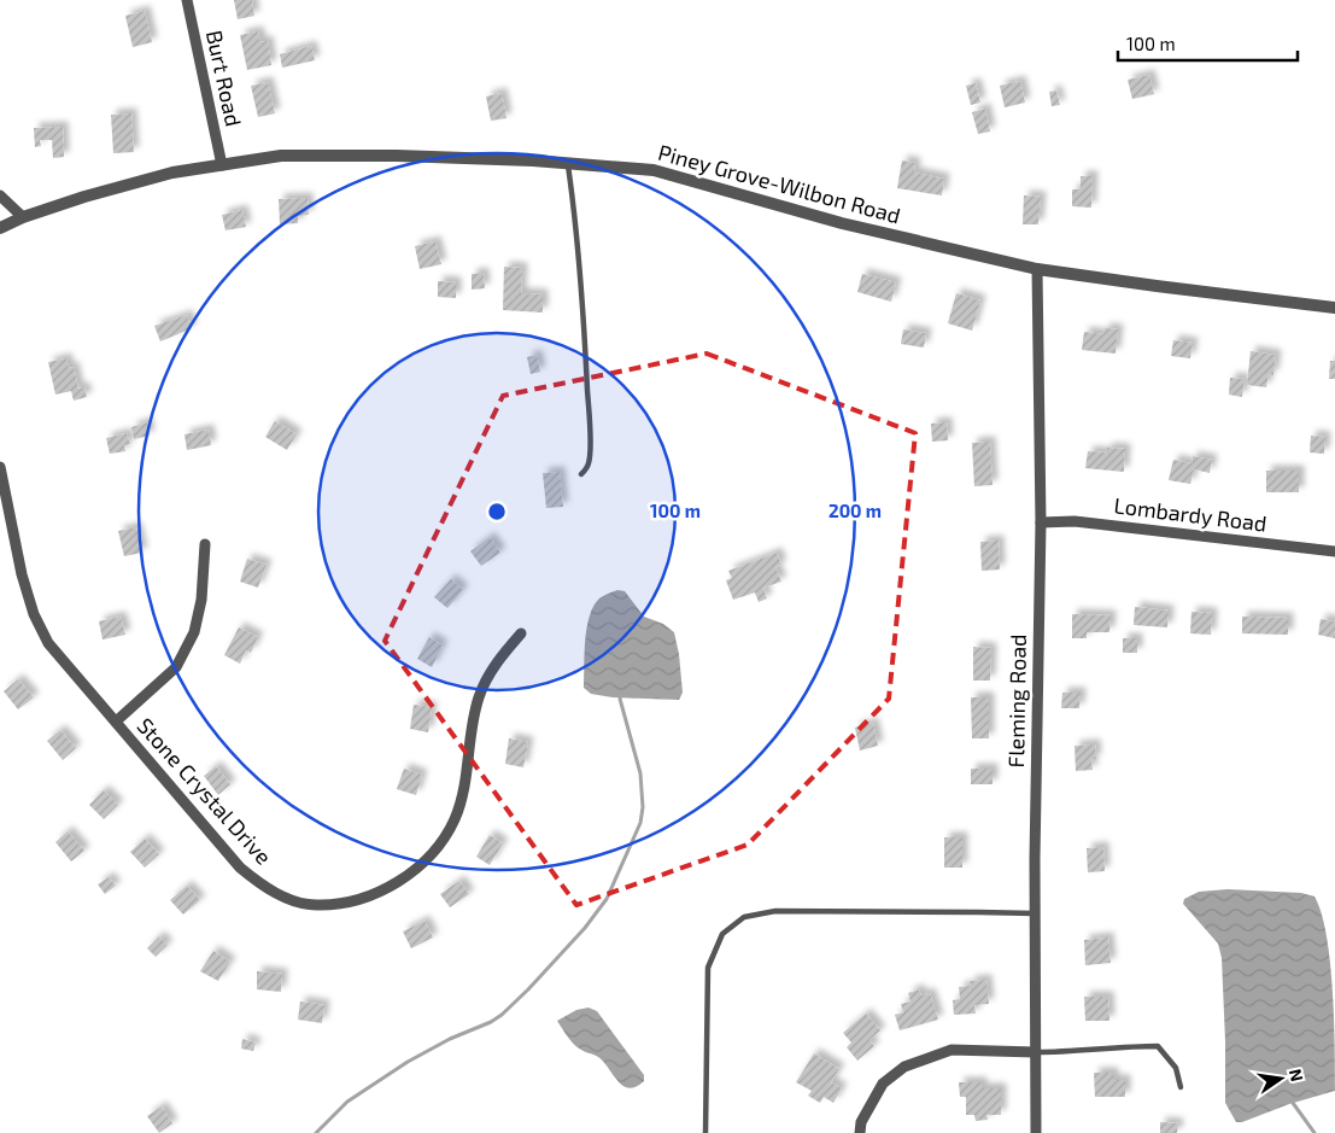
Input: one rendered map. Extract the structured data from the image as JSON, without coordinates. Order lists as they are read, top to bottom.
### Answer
{
  "streets": {
    "street": [
      "Burt Road",
      "Piney Grove-Wilbon Road",
      "Lombardy Road",
      "Fleming Road",
      "Stone Crystal Drive"
    ]
  },
  "crossings": [
    ["Burt Road", "Piney Grove-Wilbon Road"],
    ["Piney Grove-Wilbon Road", "Fleming Road"],
    ["Lombardy Road", "Fleming Road"]
  ],
  "scale_bar": "100 m",
  "north": "right",
  "rings": ["100 m", "200 m"]
}
